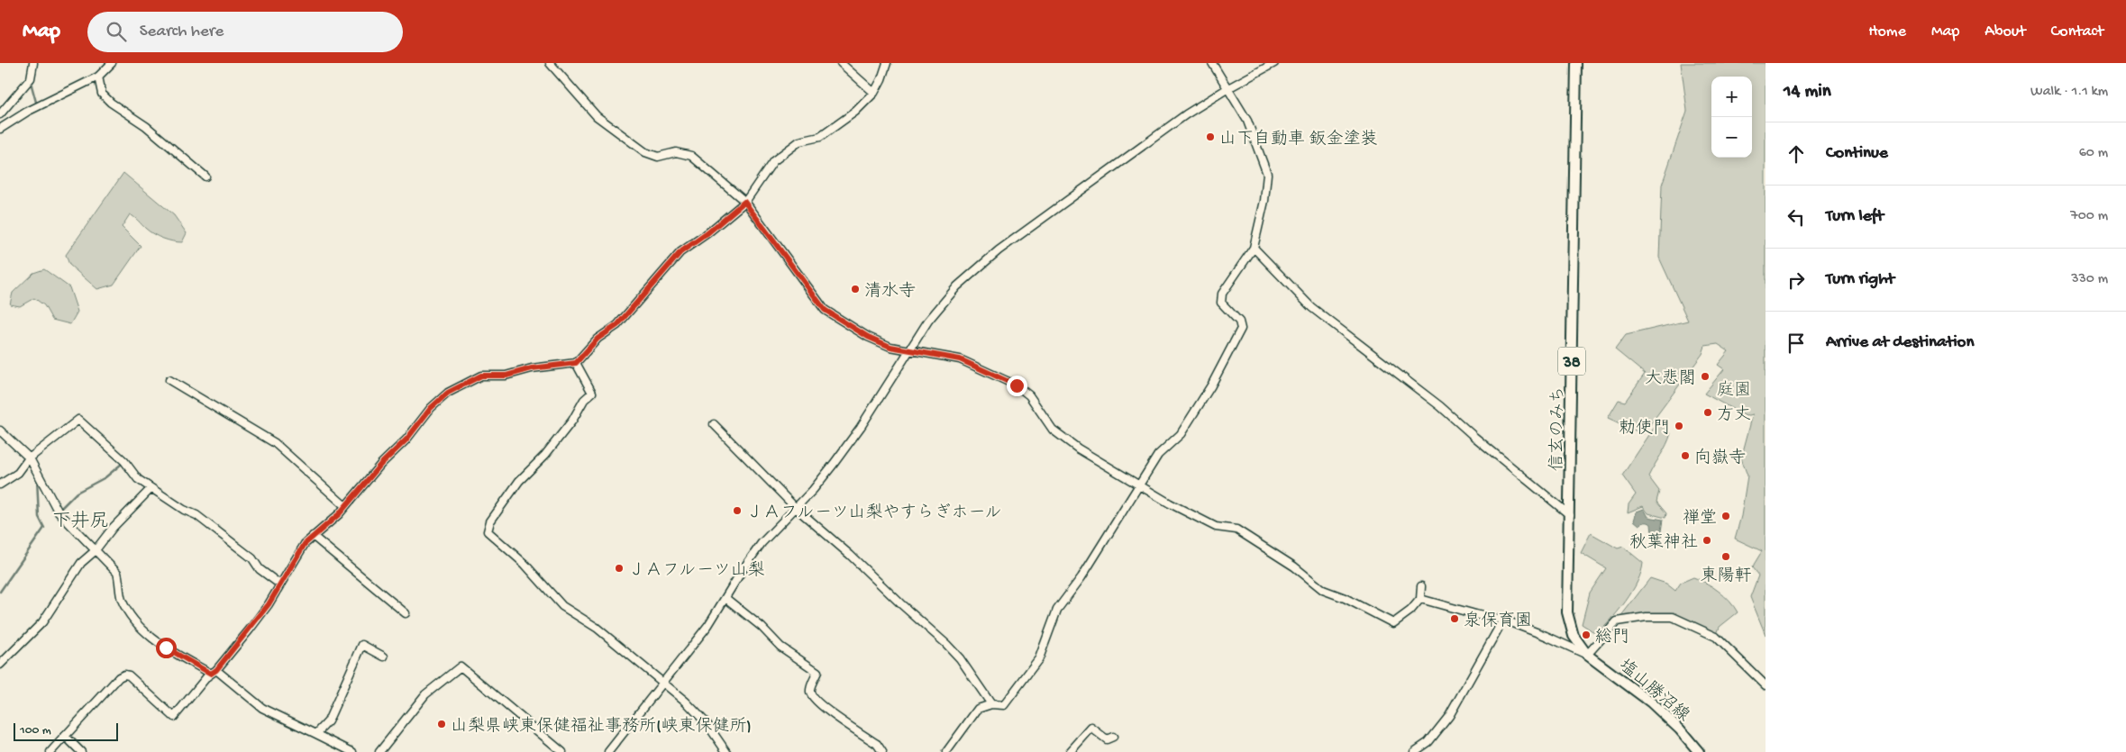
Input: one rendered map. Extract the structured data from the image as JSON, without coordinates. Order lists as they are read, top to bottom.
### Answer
{
  "streets": {
    "main road": ["38", "信玄のみち", "塩山勝沼線"]
  },
  "crossings": [
    ["信玄のみち", "塩山勝沼線"]
  ],
  "districts": ["下井尻"],
  "parks": ["庭園"],
  "places": [
    "山下自動車 鈑金塗装",
    "清水寺",
    "大悲閣",
    "方丈",
    "勅使門",
    "向嶽寺",
    "ＪＡフルーツ山梨やすらぎホール",
    "禅堂",
    "秋葉神社",
    "東陽軒",
    "ＪＡフルーツ山梨",
    "泉保育園",
    "総門",
    "山梨県峡東保健福祉事務所(峡東保健所)"
  ],
  "scale_bar": "100 m",
  "page": {
    "header": "Map",
    "search": "Search here",
    "nav": [
      "Home",
      "Map",
      "About",
      "Contact"
    ],
    "heading": ["14 min", "Walk · 1.1 km"],
    "map_buttons": ["+", "−"],
    "list": [
      ["Continue", "60 m"],
      ["Turn left", "700 m"],
      ["Turn right", "330 m"],
      "Arrive at destination"
    ],
    "scale": "100 m"
  }
}
